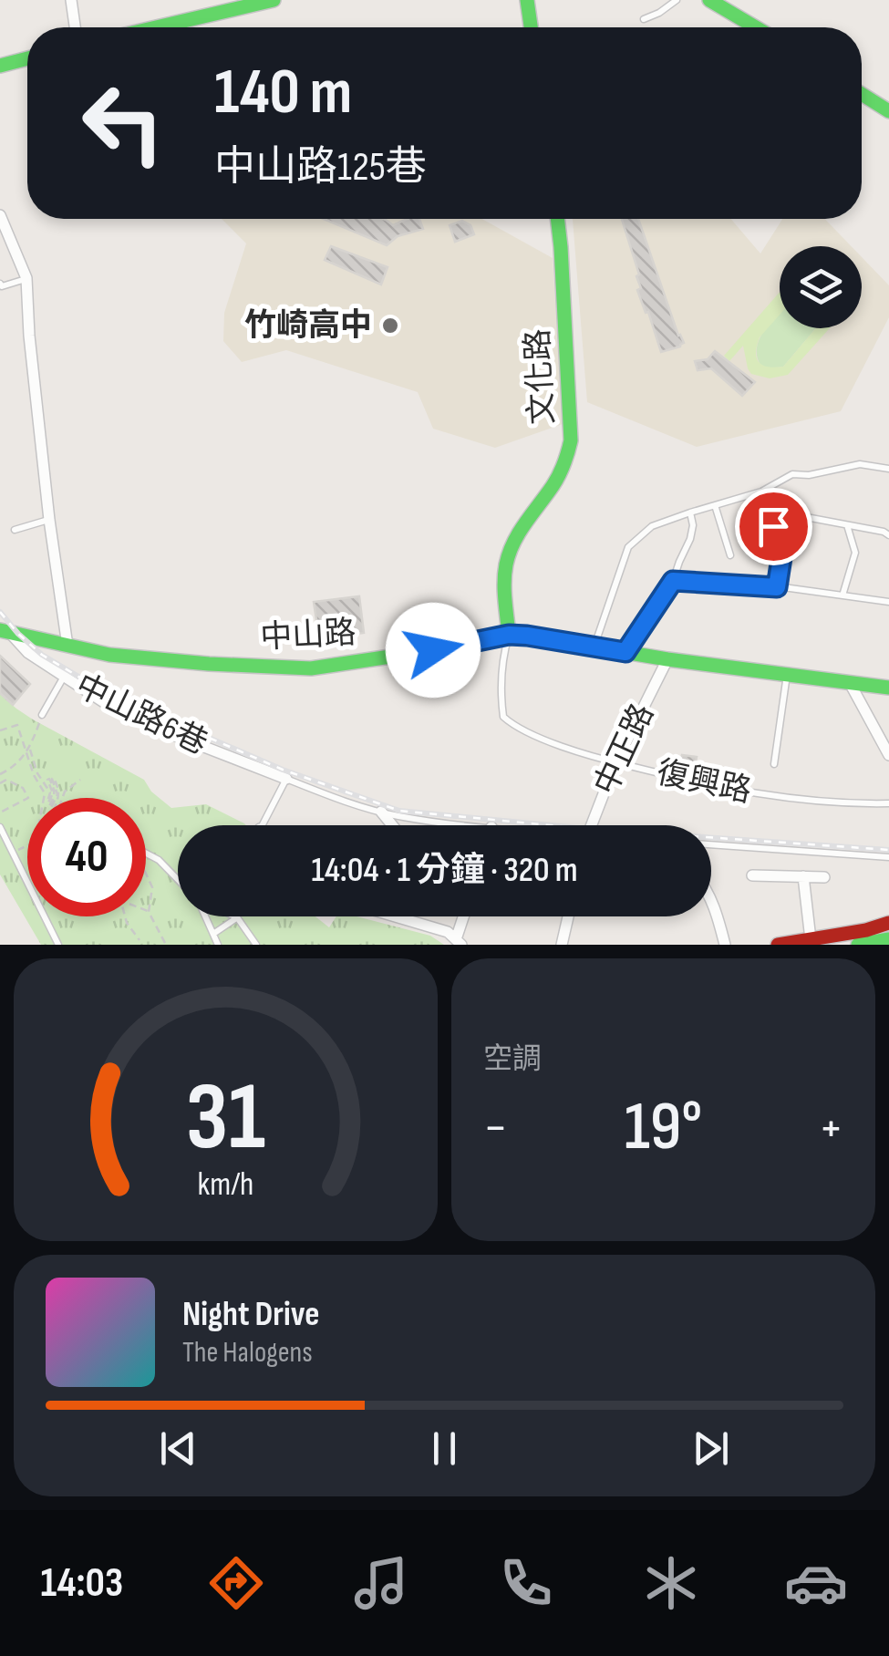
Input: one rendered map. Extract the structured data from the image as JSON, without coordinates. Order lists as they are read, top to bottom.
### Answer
{
  "streets": {
    "street": [
      "文化路",
      "中山路",
      "中山路6巷",
      "中正路"
    ],
    "lane": ["復興路"]
  },
  "crossings": [
    ["文化路", "中山路"],
    ["文化路", "復興路"],
    ["中山路", "中山路6巷"],
    ["中山路", "中正路"],
    ["中山路", "復興路"],
    ["中正路", "復興路"]
  ],
  "places": ["竹崎高中"],
  "page": {
    "turn": ["140 m", "中山路125巷"],
    "limit": "40",
    "trip": "14:04 · 1 分鐘 · 320 m",
    "tile": "空調",
    "heat": ["−", "19°", "+"],
    "song": ["Night Drive", "The Halogens"],
    "tabs": "14:03",
    "gauge": ["31", "km/h"]
  }
}
